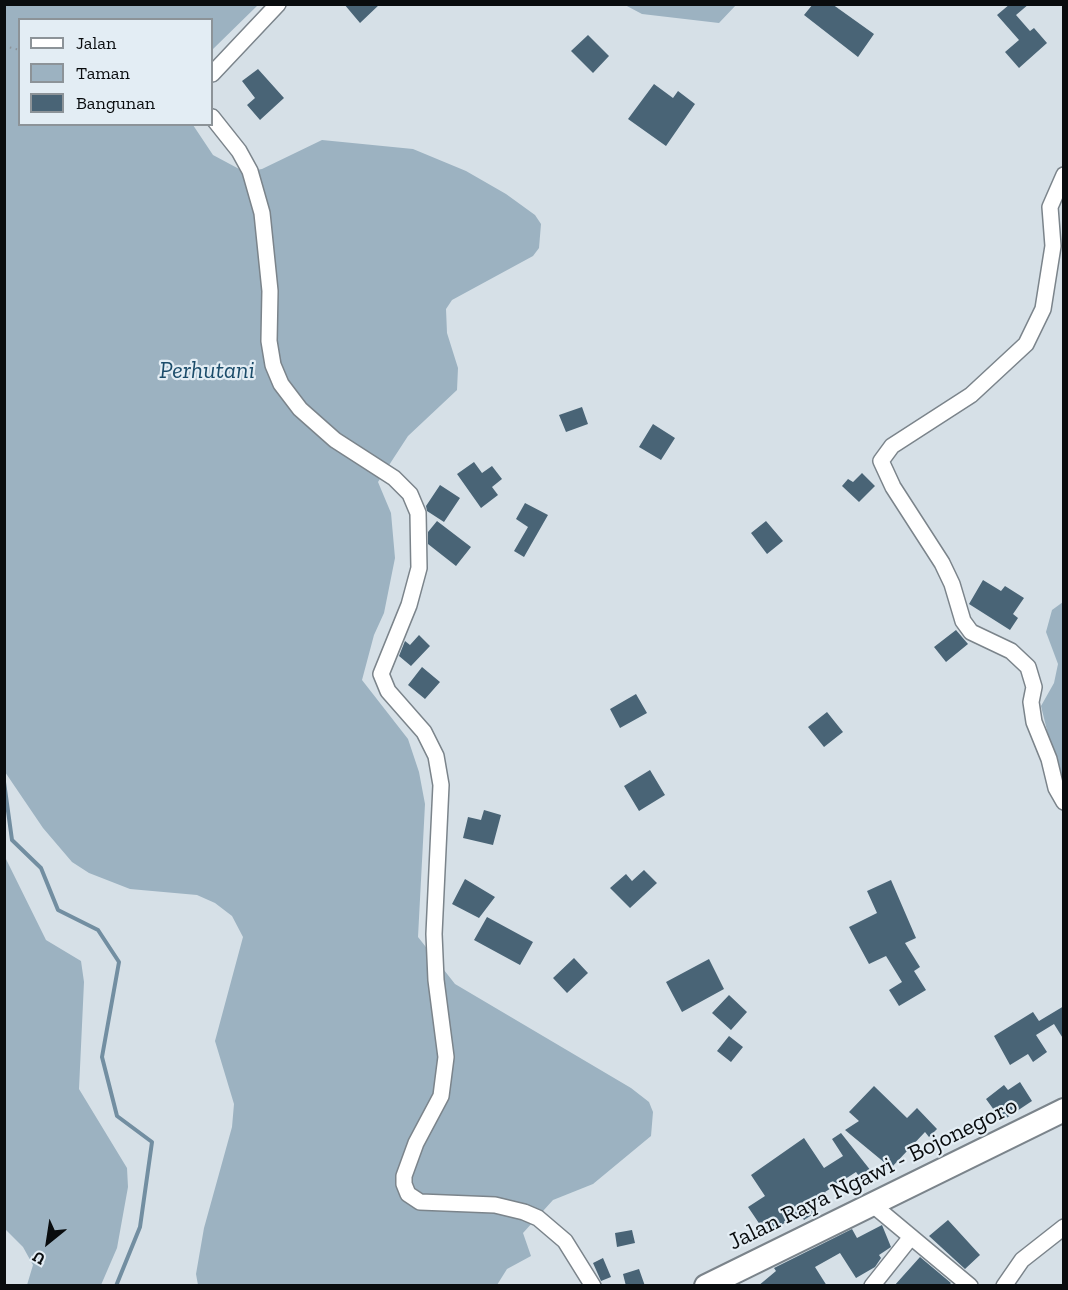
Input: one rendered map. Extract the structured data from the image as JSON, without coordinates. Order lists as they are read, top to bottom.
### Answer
{
  "streets": {
    "highway": ["Jalan Raya Ngawi - Bojonegoro"]
  },
  "parks": ["Perhutani"],
  "legend": ["Jalan", "Taman", "Bangunan"],
  "north": "bottom left"
}
